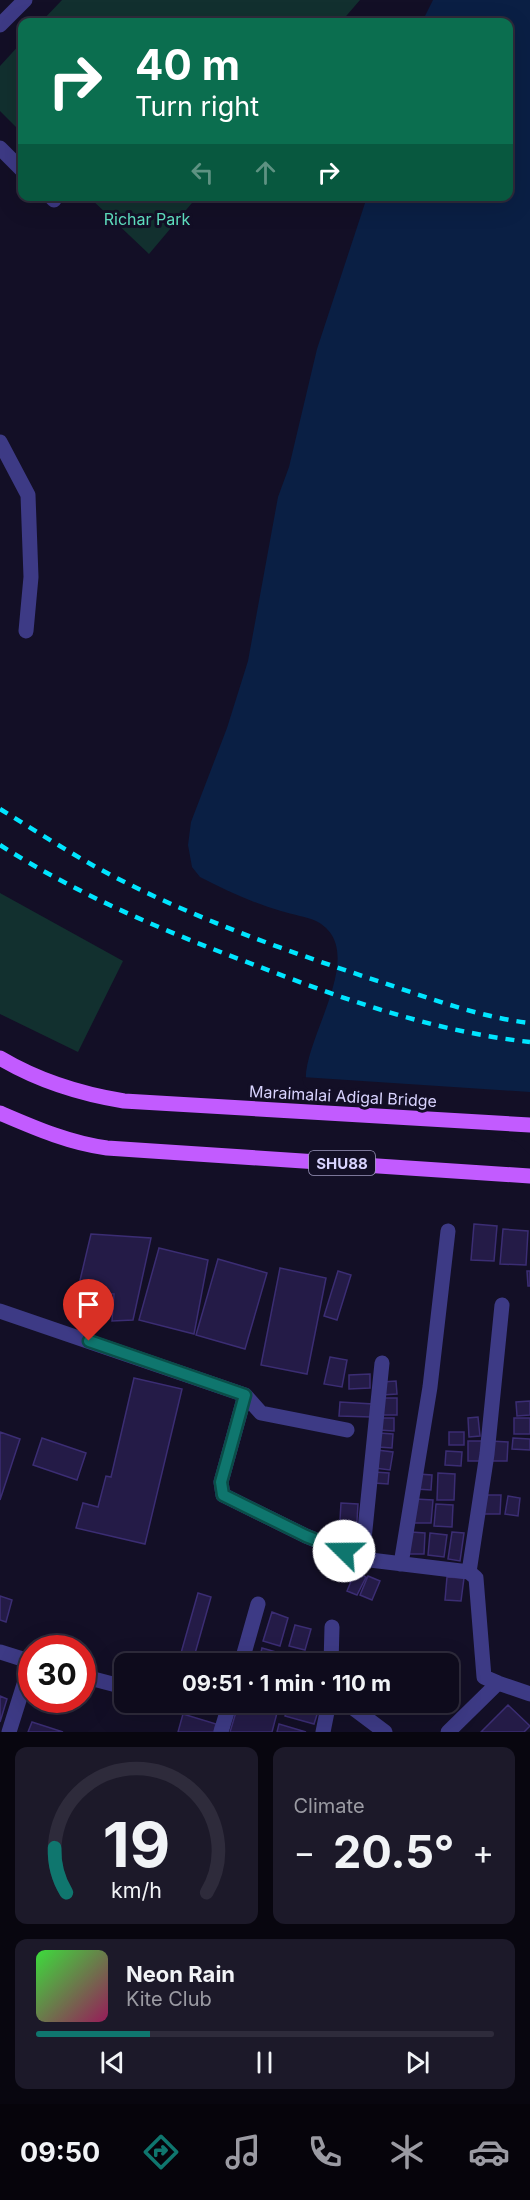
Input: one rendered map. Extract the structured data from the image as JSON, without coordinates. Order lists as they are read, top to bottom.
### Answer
{
  "streets": {
    "main road": ["Maraimalai Adigal Bridge", "SHU88"]
  },
  "parks": ["Richar Park"],
  "page": {
    "turn": ["40 m", "Turn right"],
    "limit": "30",
    "trip": "09:51 · 1 min · 110 m",
    "tile": "Climate",
    "heat": ["−", "20.5°", "+"],
    "song": ["Neon Rain", "Kite Club"],
    "tabs": "09:50",
    "gauge": ["19", "km/h"]
  }
}
